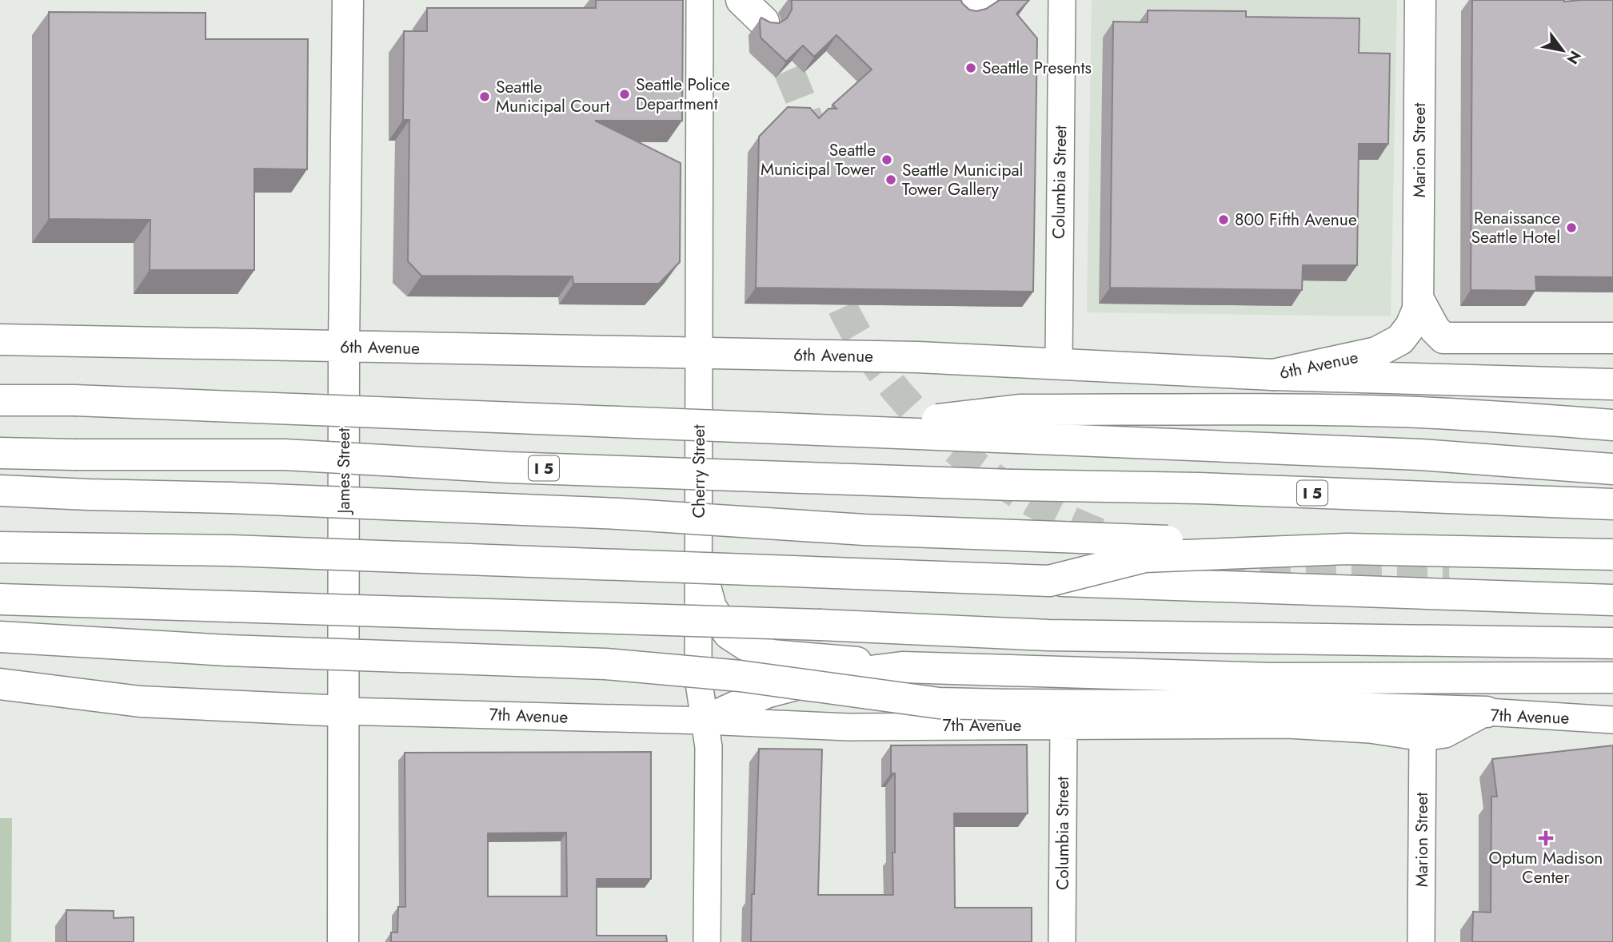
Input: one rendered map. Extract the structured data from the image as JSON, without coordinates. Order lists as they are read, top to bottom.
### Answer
{
  "streets": {
    "main road": [
      "Marion Street",
      "6th Avenue",
      "I 5",
      "James Street"
    ],
    "street": ["Columbia Street", "Cherry Street", "7th Avenue"]
  },
  "crossings": [
    ["Marion Street", "6th Avenue"],
    ["Marion Street", "7th Avenue"],
    ["Columbia Street", "6th Avenue"],
    ["Columbia Street", "7th Avenue"],
    ["6th Avenue", "James Street"],
    ["6th Avenue", "Cherry Street"],
    ["James Street", "7th Avenue"],
    ["Cherry Street", "7th Avenue"]
  ],
  "places": {
    "other": [
      "Seattle Presents",
      "Seattle Police Department",
      "Seattle Municipal Court",
      "Seattle Municipal Tower",
      "Seattle Municipal Tower Gallery",
      "800 Fifth Avenue",
      "Renaissance Seattle Hotel"
    ],
    "health": ["Optum Madison Center"]
  },
  "north": "bottom right"
}
